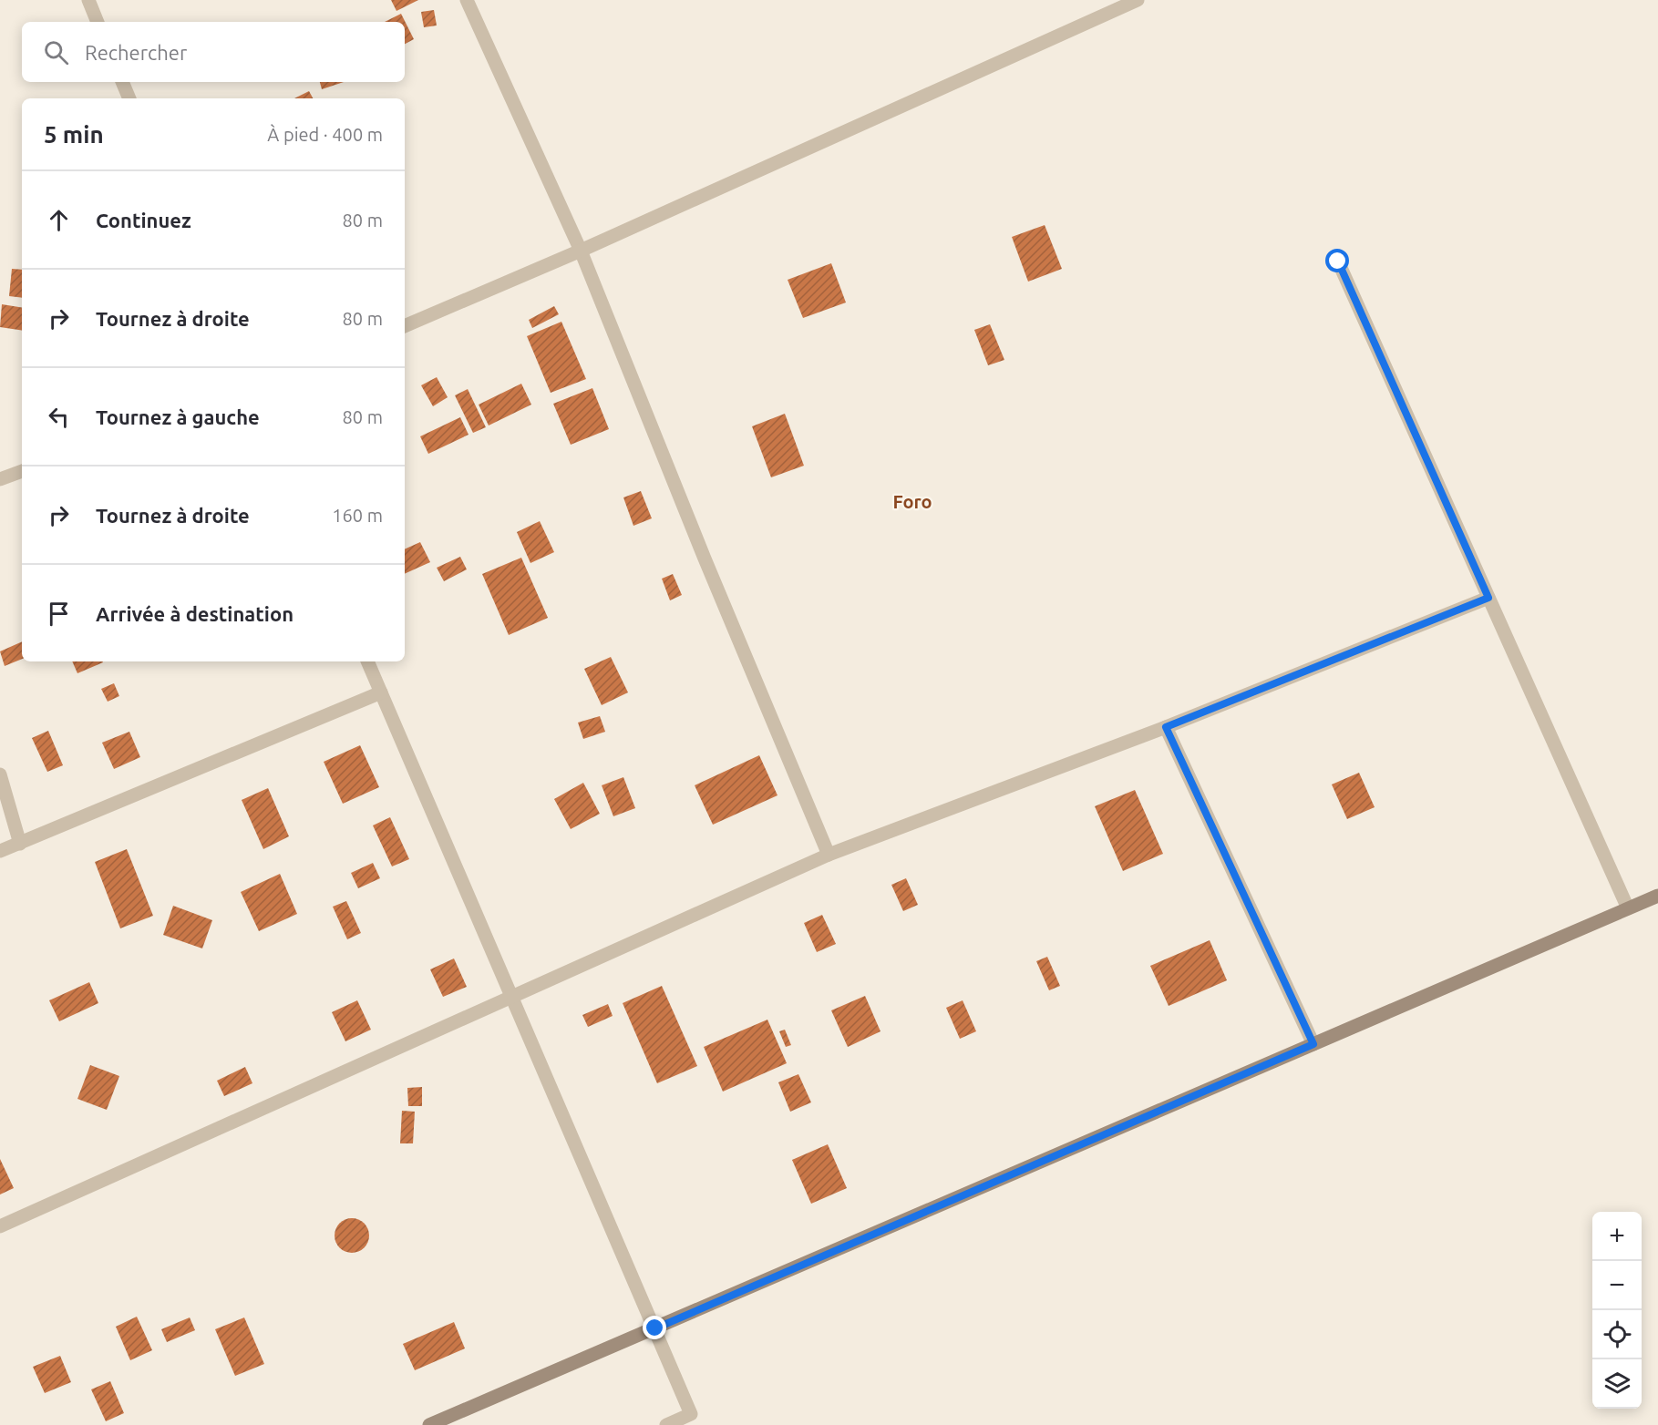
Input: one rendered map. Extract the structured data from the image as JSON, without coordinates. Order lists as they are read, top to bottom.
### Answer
{
  "districts": ["Foro"],
  "page": {
    "search": "Rechercher",
    "heading": ["5 min", "À pied · 400 m"],
    "list": [
      ["Continuez", "80 m"],
      ["Tournez à droite", "80 m"],
      ["Tournez à gauche", "80 m"],
      ["Tournez à droite", "160 m"],
      "Arrivée à destination"
    ],
    "map_buttons": ["+", "−"]
  }
}
